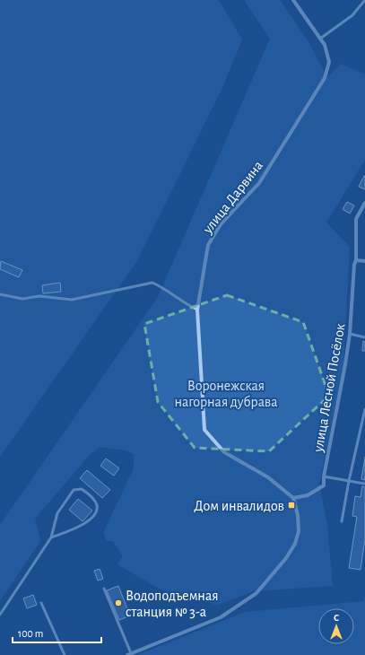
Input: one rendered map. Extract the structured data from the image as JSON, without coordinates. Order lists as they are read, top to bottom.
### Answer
{
  "streets": {
    "street": ["улица Дарвина", "улица Лесной Посёлок"]
  },
  "crossings": [
    ["улица Дарвина", "улица Лесной Посёлок"]
  ],
  "parks": ["Воронежская нагорная дубрава"],
  "places": {
    "transit": ["Дом инвалидов"],
    "other": ["Водоподъемная станция № 3-а"]
  },
  "scale_bar": "100 m",
  "north": "top"
}
